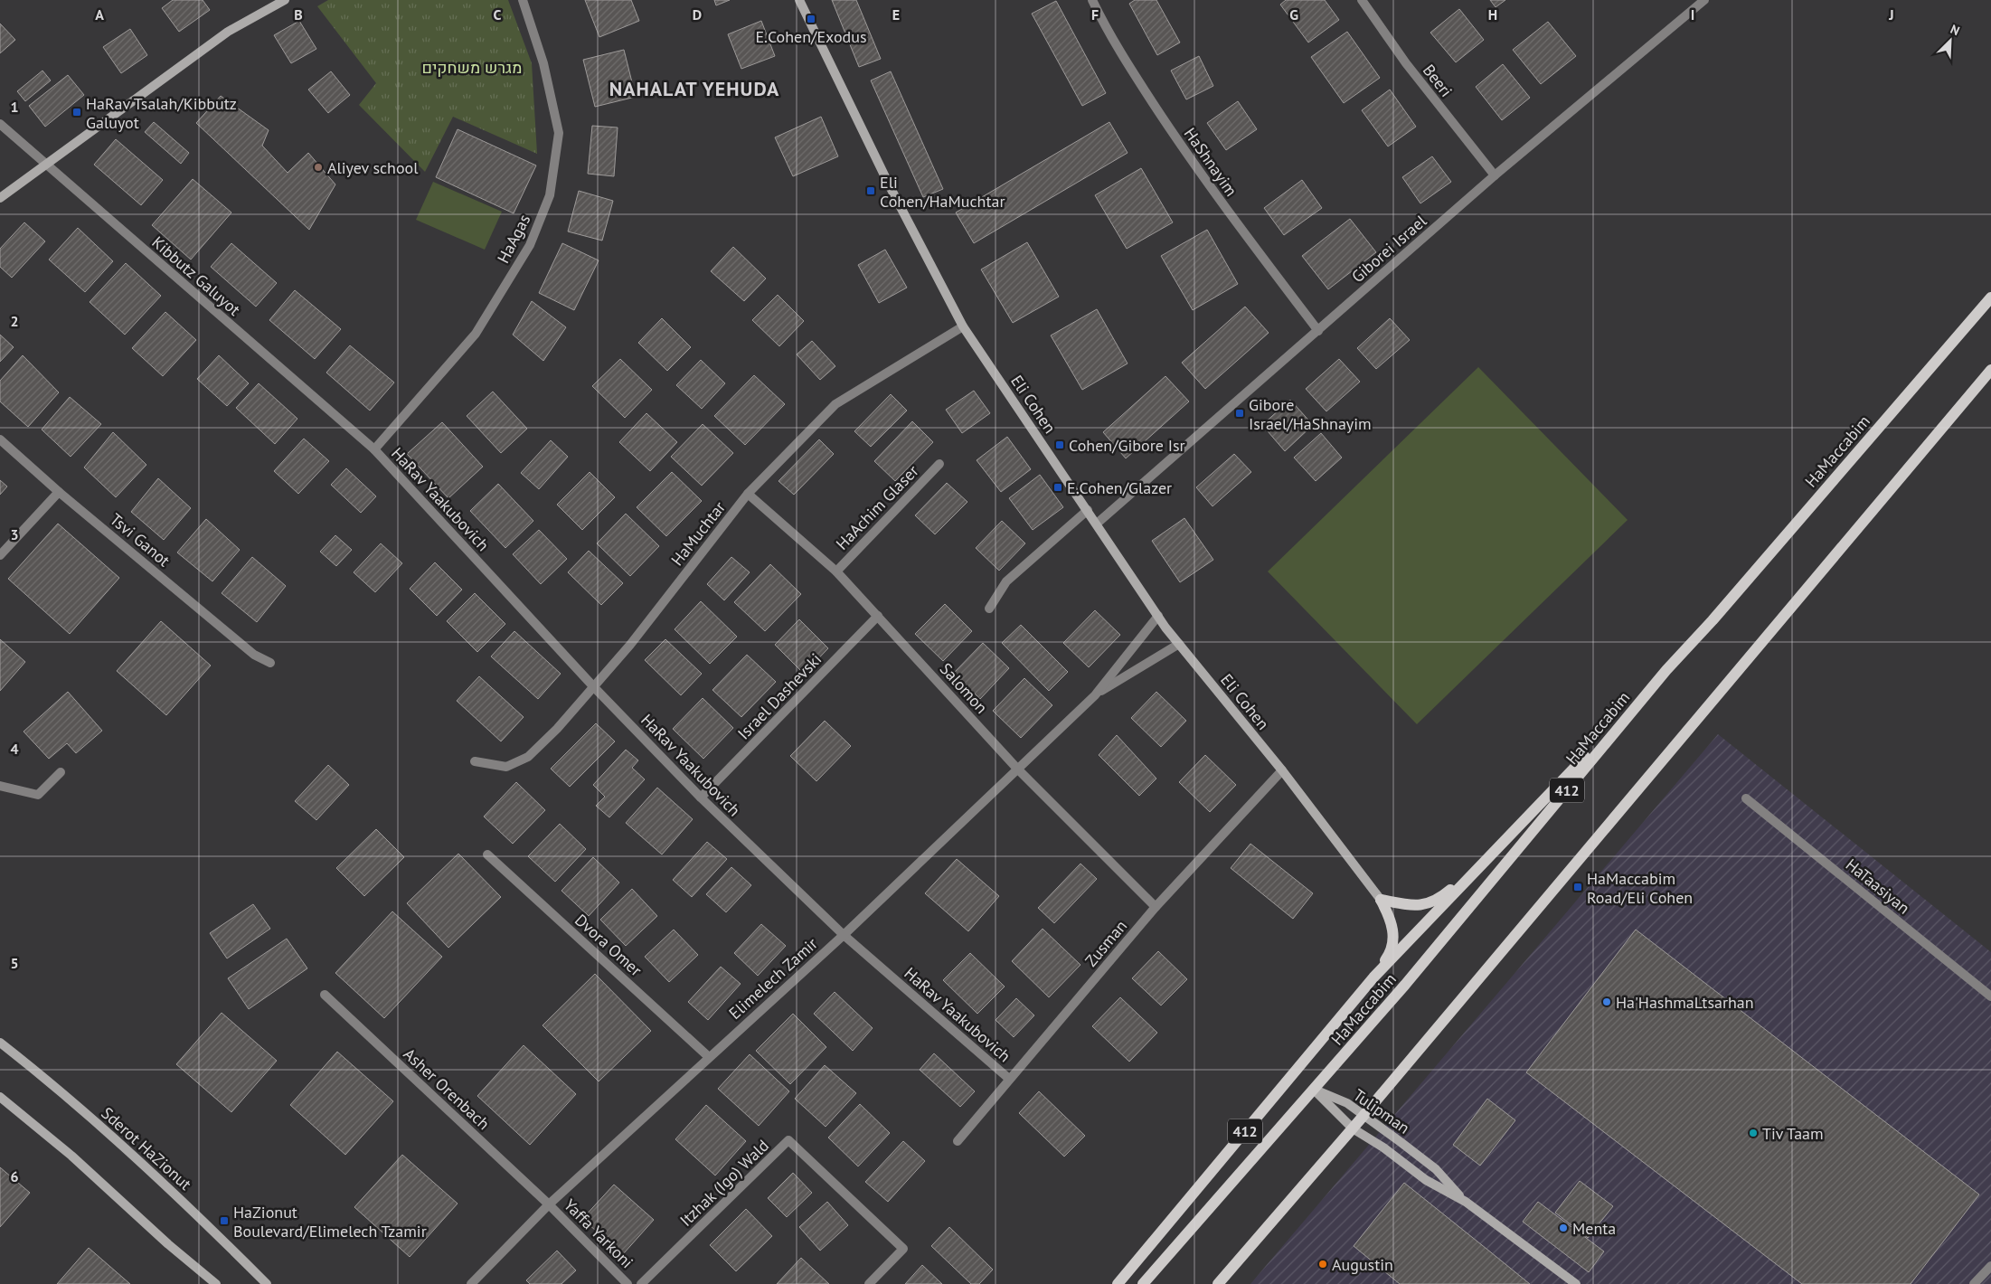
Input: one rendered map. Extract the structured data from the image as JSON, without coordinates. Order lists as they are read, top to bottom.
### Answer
{
  "streets": {
    "main road": ["HaMaccabim", "412"],
    "street": [
      "Beeri",
      "HaShnayim",
      "HaAgas",
      "Giborei Israel",
      "Kibbutz Galuyot",
      "Eli Cohen",
      "HaRav Yaakubovich",
      "HaAchim Glaser",
      "HaMuchtar",
      "Tsvi Ganot",
      "Salomon",
      "Israel Dashevski",
      "HaTaasiyan",
      "Zusman",
      "Dvora Omer",
      "Elimelech Zamir",
      "Asher Orenbach",
      "Tulipman",
      "Sderot HaZionut",
      "Itzhak (Igo) Wald",
      "Yaffa Yarkoni"
    ]
  },
  "crossings": [
    ["Beeri", "Giborei Israel"],
    ["HaShnayim", "Giborei Israel"],
    ["HaAgas", "Kibbutz Galuyot"],
    ["HaAgas", "HaRav Yaakubovich"],
    ["Giborei Israel", "Eli Cohen"],
    ["Kibbutz Galuyot", "HaRav Yaakubovich"],
    ["Eli Cohen", "HaMuchtar"],
    ["Eli Cohen", "Zusman"],
    ["Eli Cohen", "Elimelech Zamir"],
    ["HaMaccabim", "412"],
    ["HaMaccabim", "Tulipman"],
    ["HaRav Yaakubovich", "HaMuchtar"],
    ["HaRav Yaakubovich", "Israel Dashevski"],
    ["HaRav Yaakubovich", "Zusman"],
    ["HaRav Yaakubovich", "Elimelech Zamir"],
    ["HaAchim Glaser", "Salomon"],
    ["HaMuchtar", "Salomon"],
    ["Salomon", "Israel Dashevski"],
    ["Salomon", "Zusman"],
    ["Salomon", "Elimelech Zamir"],
    ["Dvora Omer", "Elimelech Zamir"],
    ["Elimelech Zamir", "Asher Orenbach"],
    ["Elimelech Zamir", "Yaffa Yarkoni"],
    ["Asher Orenbach", "Yaffa Yarkoni"]
  ],
  "districts": ["NAHALAT YEHUDA"],
  "parks": ["מגרש משחקים"],
  "places": {
    "transit": [
      "E.Cohen/Exodus",
      "HaRav Tsalah/Kibbutz Galuyot",
      "Eli Cohen/HaMuchtar",
      "Gibore Israel/HaShnayim",
      "Cohen/Gibore Isr",
      "E.Cohen/Glazer",
      "HaMaccabim Road/Eli Cohen",
      "HaZionut Boulevard/Elimelech Tzamir"
    ],
    "other": [
      "Aliyev school",
      "Ha'HashmaLtsarhan",
      "Tiv Taam",
      "Menta",
      "Augustin"
    ]
  },
  "north": "top right",
  "grid": {
    "columns": [
      "A",
      "B",
      "C",
      "D",
      "E",
      "F",
      "G",
      "H",
      "I",
      "J"
    ],
    "rows": [
      "1",
      "2",
      "3",
      "4",
      "5",
      "6"
    ]
  }
}
